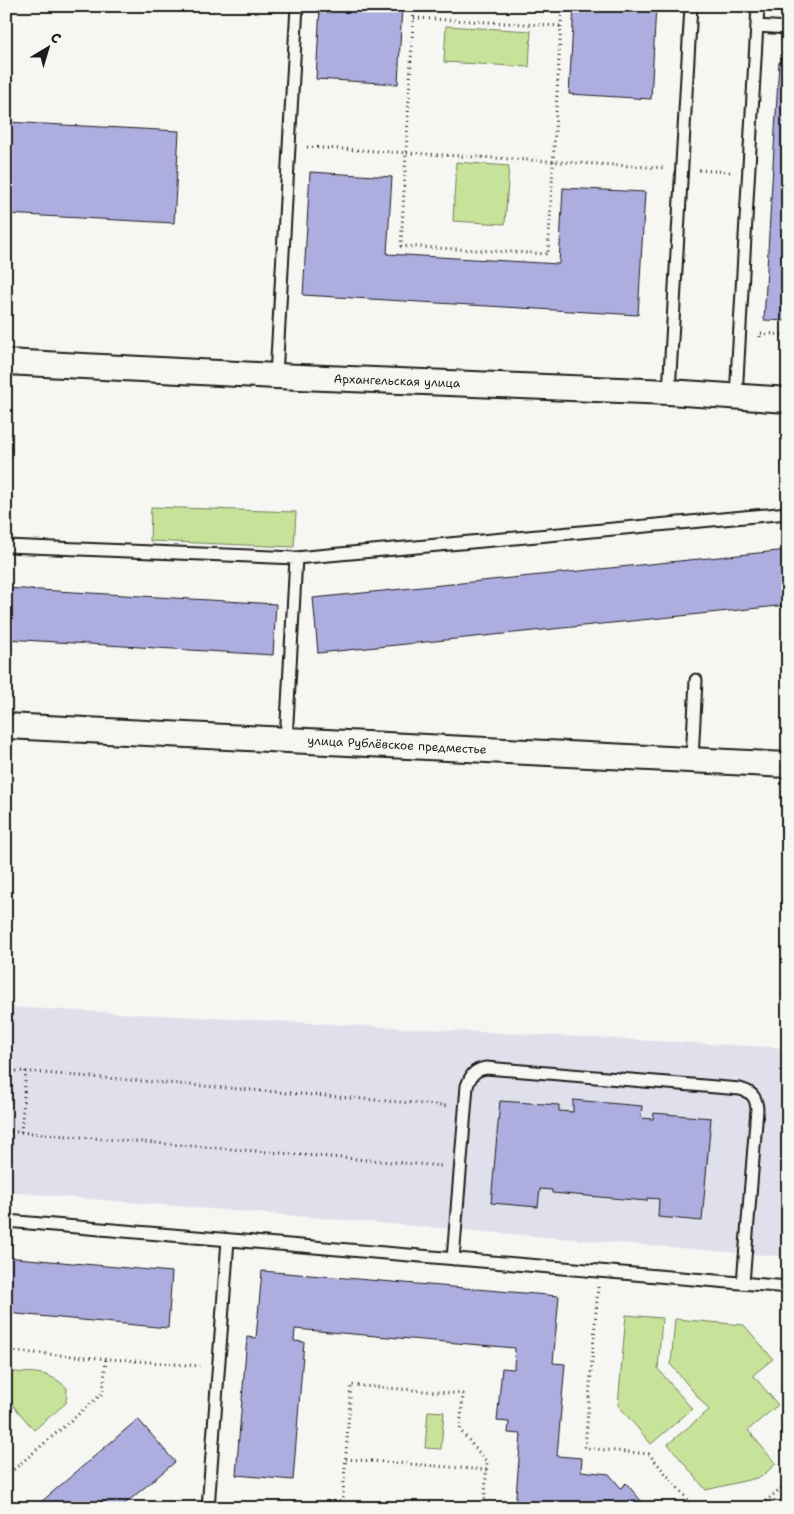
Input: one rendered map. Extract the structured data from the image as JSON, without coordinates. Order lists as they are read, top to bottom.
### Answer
{
  "streets": {
    "street": ["Архангельская улица", "улица Рублёвское предместье"]
  },
  "north": "top right"
}
